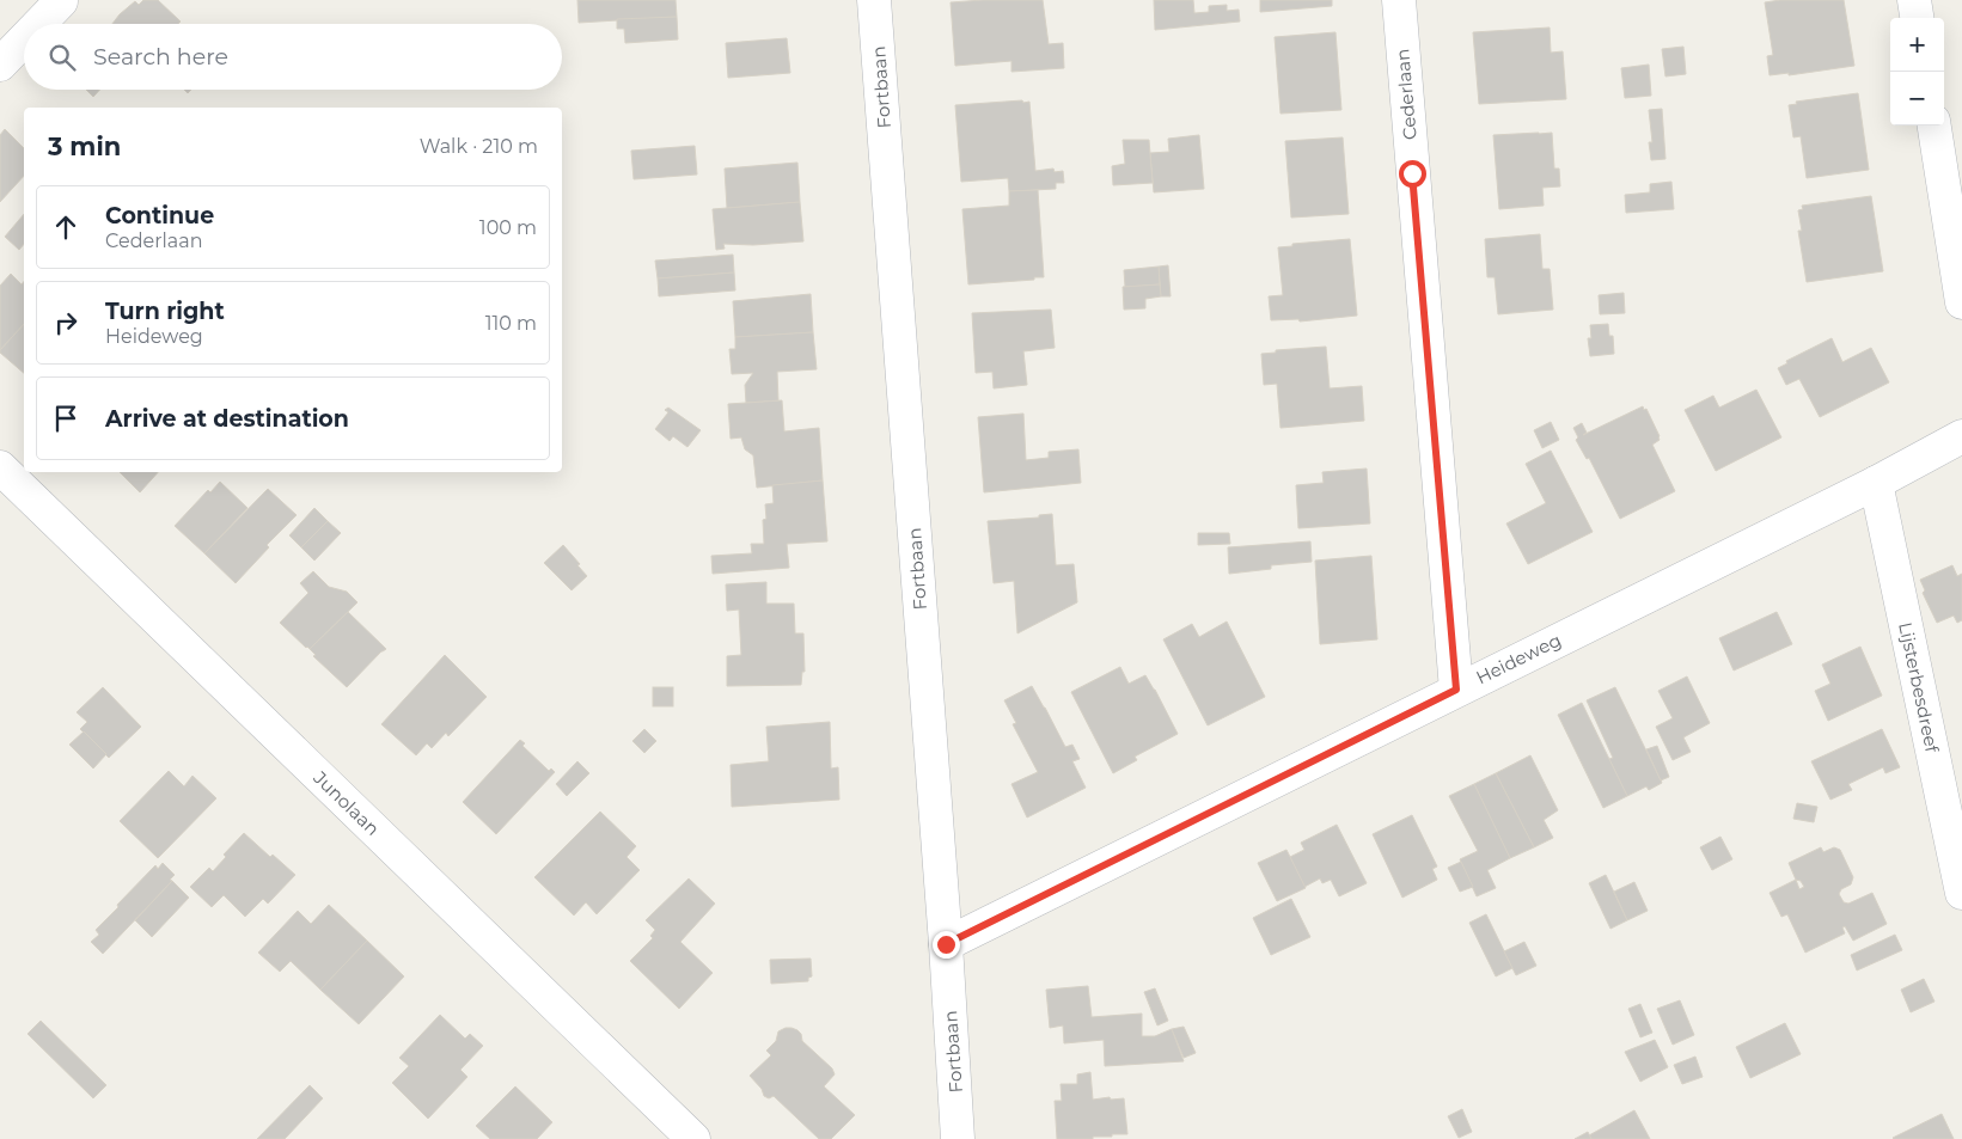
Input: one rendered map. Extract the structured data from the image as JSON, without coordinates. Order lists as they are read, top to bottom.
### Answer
{
  "streets": {
    "street": [
      "Fortbaan",
      "Cederlaan",
      "Heideweg",
      "Lijsterbesdreef",
      "Junolaan"
    ]
  },
  "crossings": [
    ["Fortbaan", "Heideweg"],
    ["Cederlaan", "Heideweg"],
    ["Heideweg", "Lijsterbesdreef"]
  ],
  "page": {
    "map_buttons": ["+", "−"],
    "search": "Search here",
    "heading": ["3 min", "Walk · 210 m"],
    "list": [
      ["Continue", "Cederlaan", "100 m"],
      ["Turn right", "Heideweg", "110 m"],
      "Arrive at destination"
    ]
  }
}
